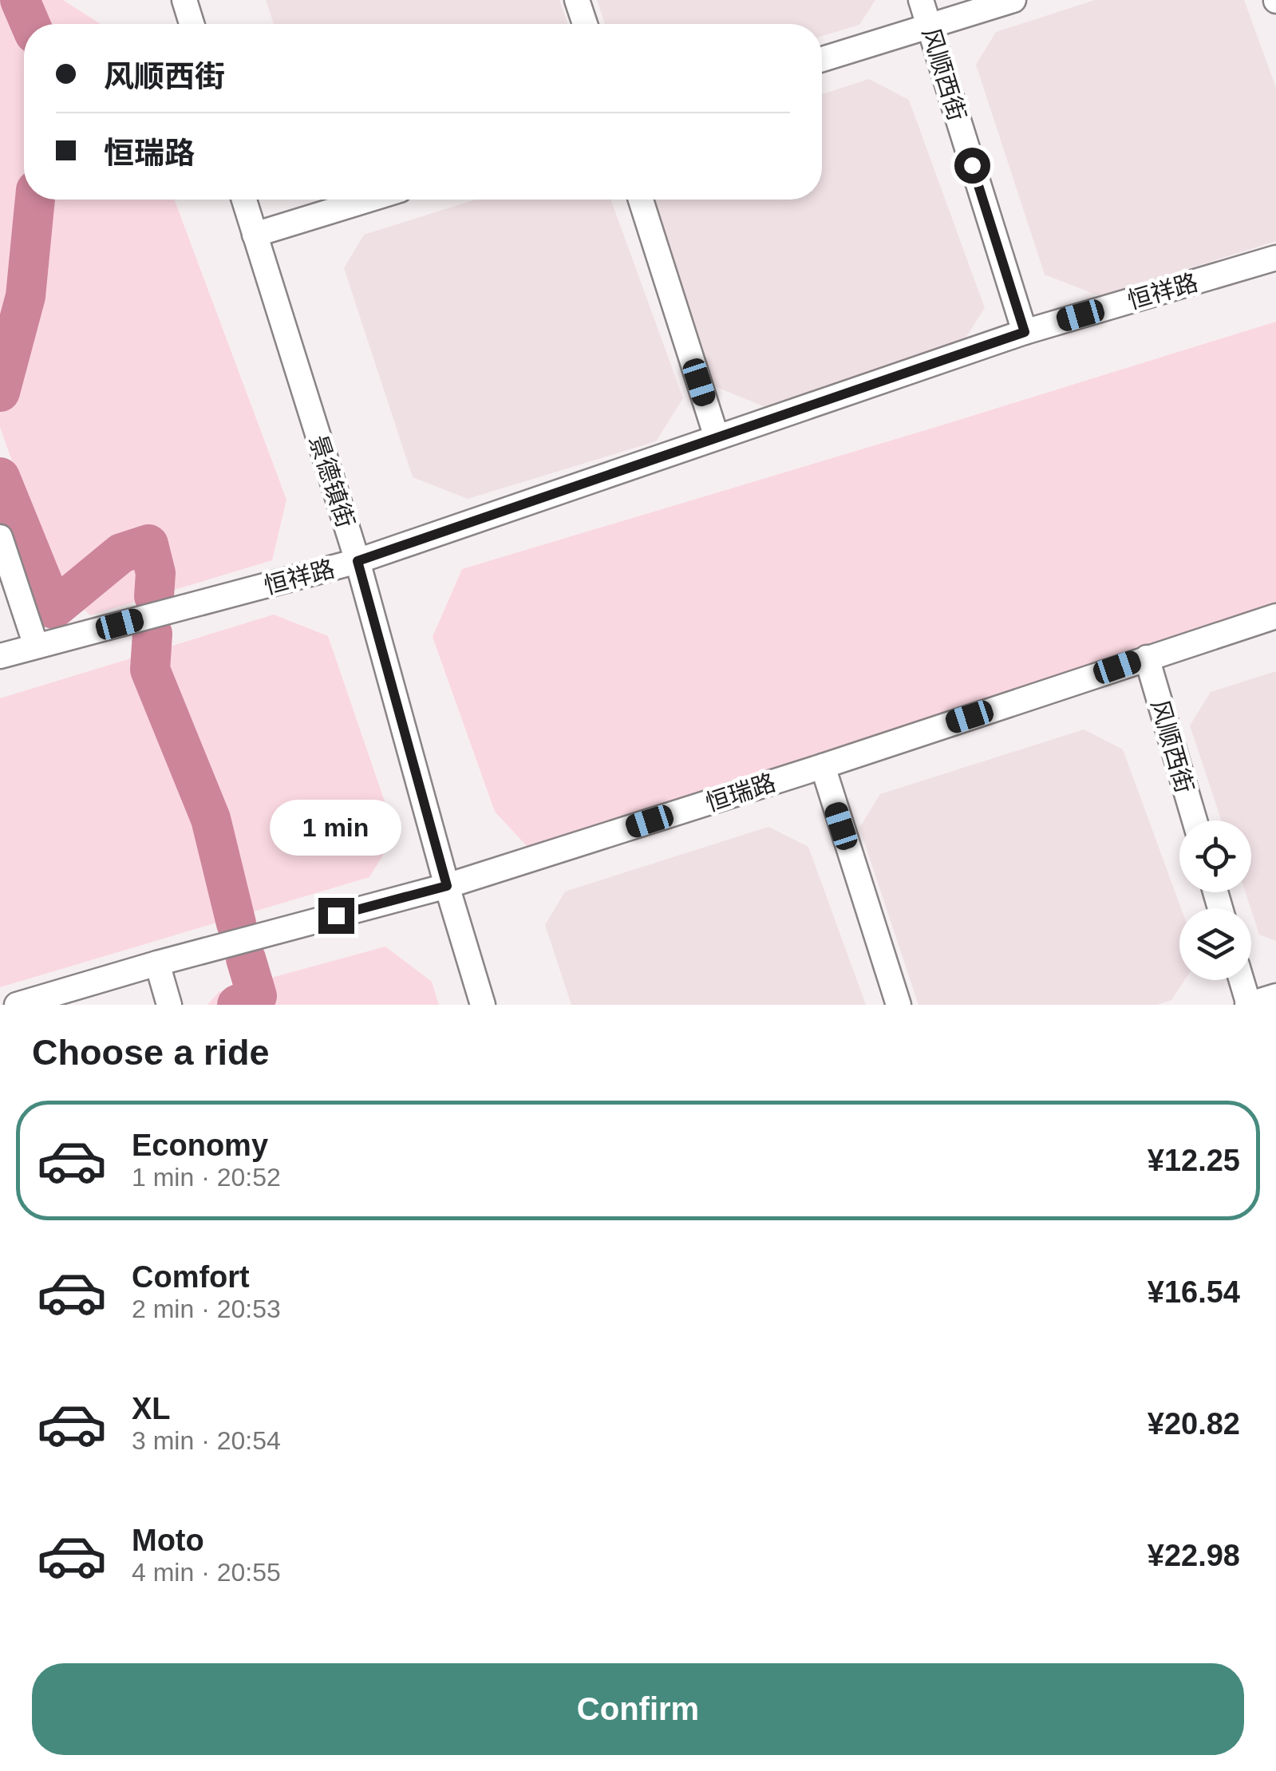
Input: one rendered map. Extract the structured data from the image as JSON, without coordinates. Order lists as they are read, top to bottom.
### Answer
{
  "streets": {
    "street": [
      "风顺西街",
      "恒祥路",
      "景德镇街",
      "恒瑞路"
    ]
  },
  "crossings": [
    ["风顺西街", "恒祥路"],
    ["风顺西街", "恒瑞路"],
    ["恒祥路", "景德镇街"],
    ["景德镇街", "恒瑞路"]
  ],
  "page": {
    "banner": ["风顺西街", "恒瑞路"],
    "bubble": "1 min",
    "heading": "Choose a ride",
    "list": [
      {
        "name": "Economy",
        "note": "1 min · 20:52",
        "value": "¥12.25"
      },
      {
        "name": "Comfort",
        "note": "2 min · 20:53",
        "value": "¥16.54"
      },
      {
        "name": "XL",
        "note": "3 min · 20:54",
        "value": "¥20.82"
      },
      {
        "name": "Moto",
        "note": "4 min · 20:55",
        "value": "¥22.98"
      }
    ],
    "buttons": "Confirm"
  }
}
